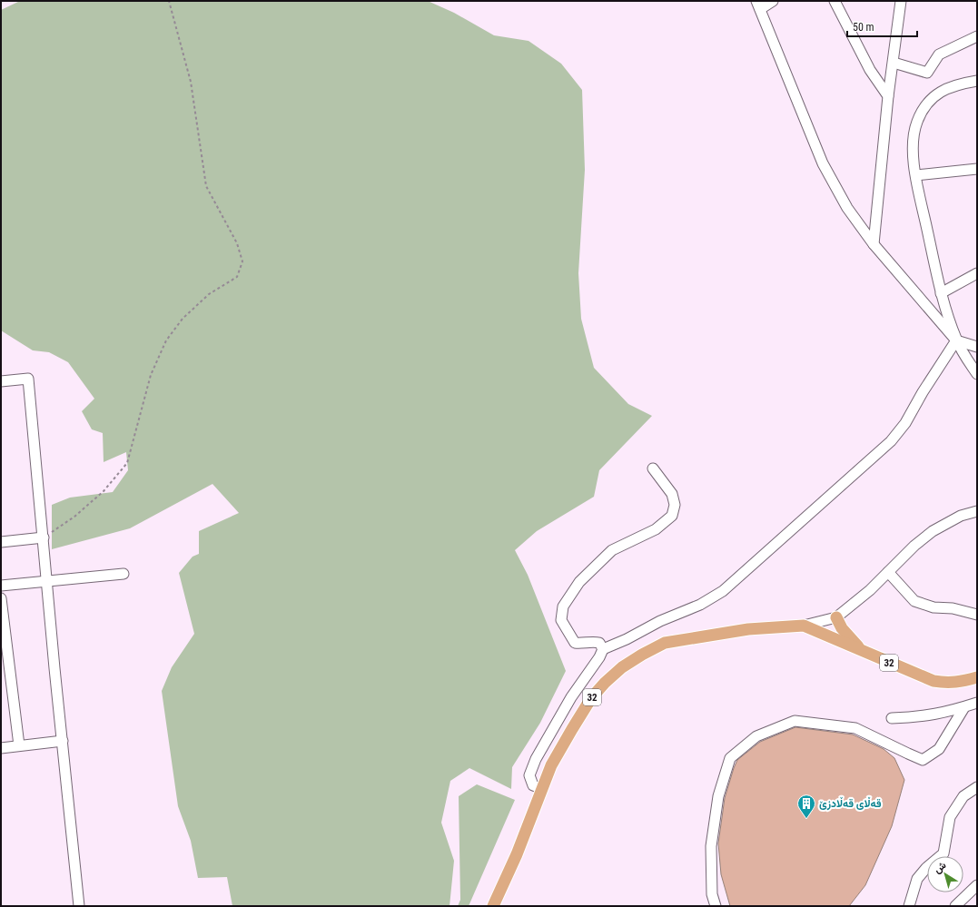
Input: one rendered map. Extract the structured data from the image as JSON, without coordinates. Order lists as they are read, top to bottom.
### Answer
{
  "streets": {
    "main road": ["32"]
  },
  "places": {
    "building": ["قەڵای قەڵادزێ"]
  },
  "scale_bar": "50 m",
  "north": "top left"
}
